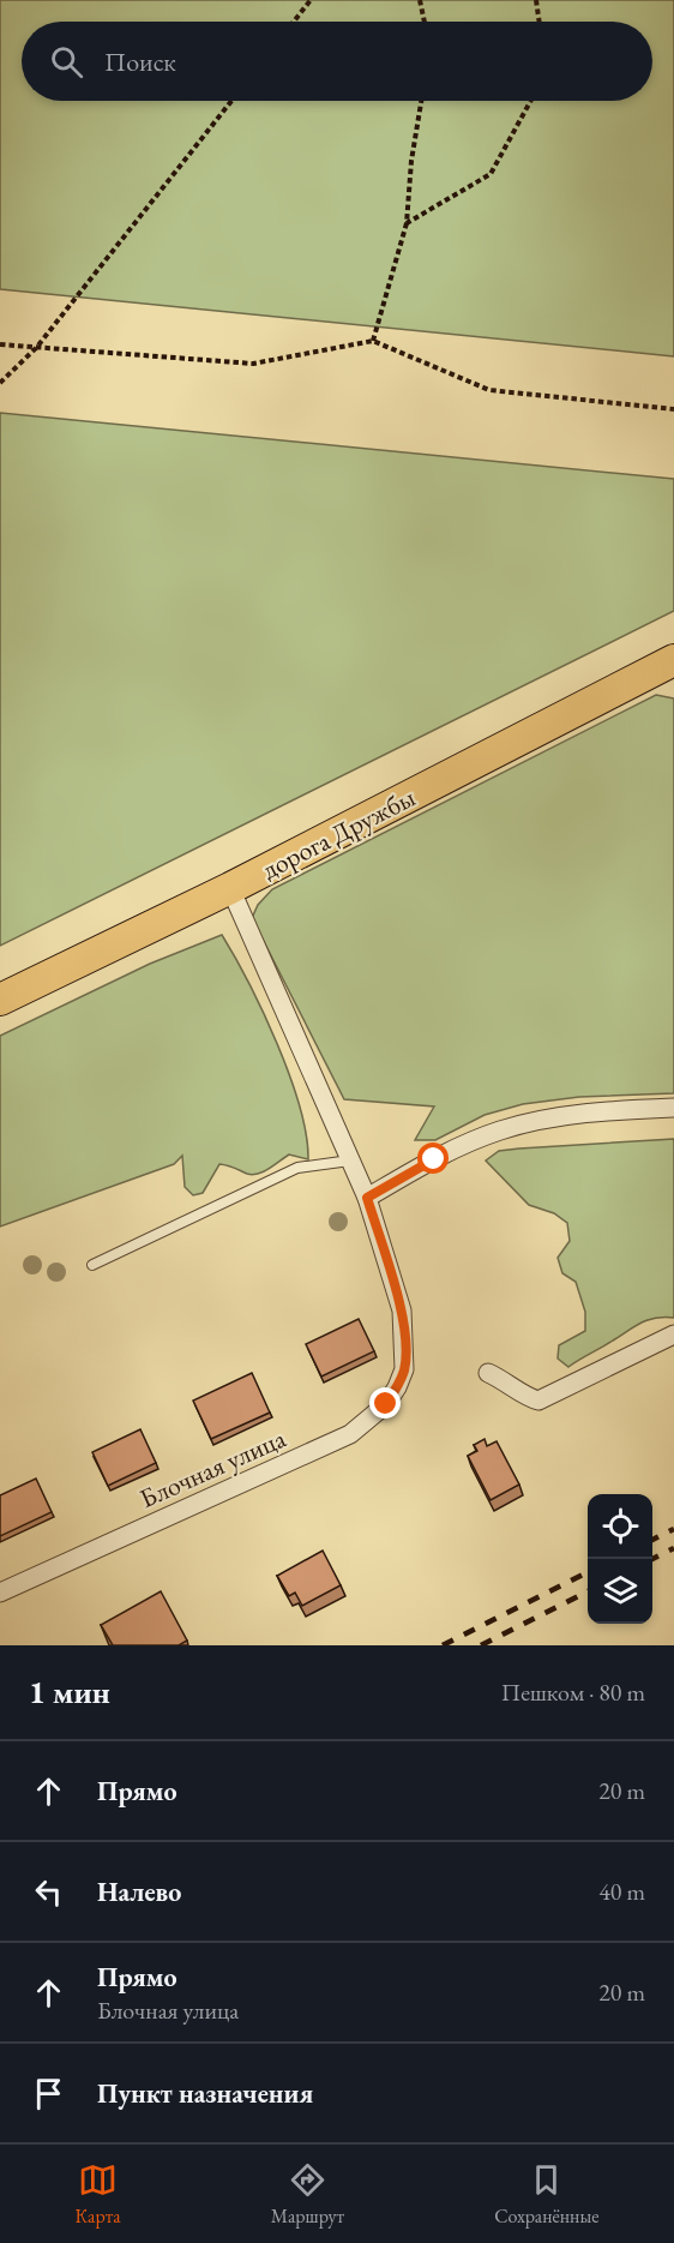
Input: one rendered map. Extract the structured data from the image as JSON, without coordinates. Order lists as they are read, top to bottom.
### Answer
{
  "streets": {
    "main road": ["дорога Дружбы"],
    "street": ["Блочная улица"]
  },
  "page": {
    "search": "Поиск",
    "heading": ["1 мин", "Пешком · 80 m"],
    "list": [
      ["Прямо", "20 m"],
      ["Налево", "40 m"],
      ["Прямо", "Блочная улица", "20 m"],
      "Пункт назначения"
    ],
    "nav": ["Карта", "Маршрут", "Сохранённые"]
  }
}
